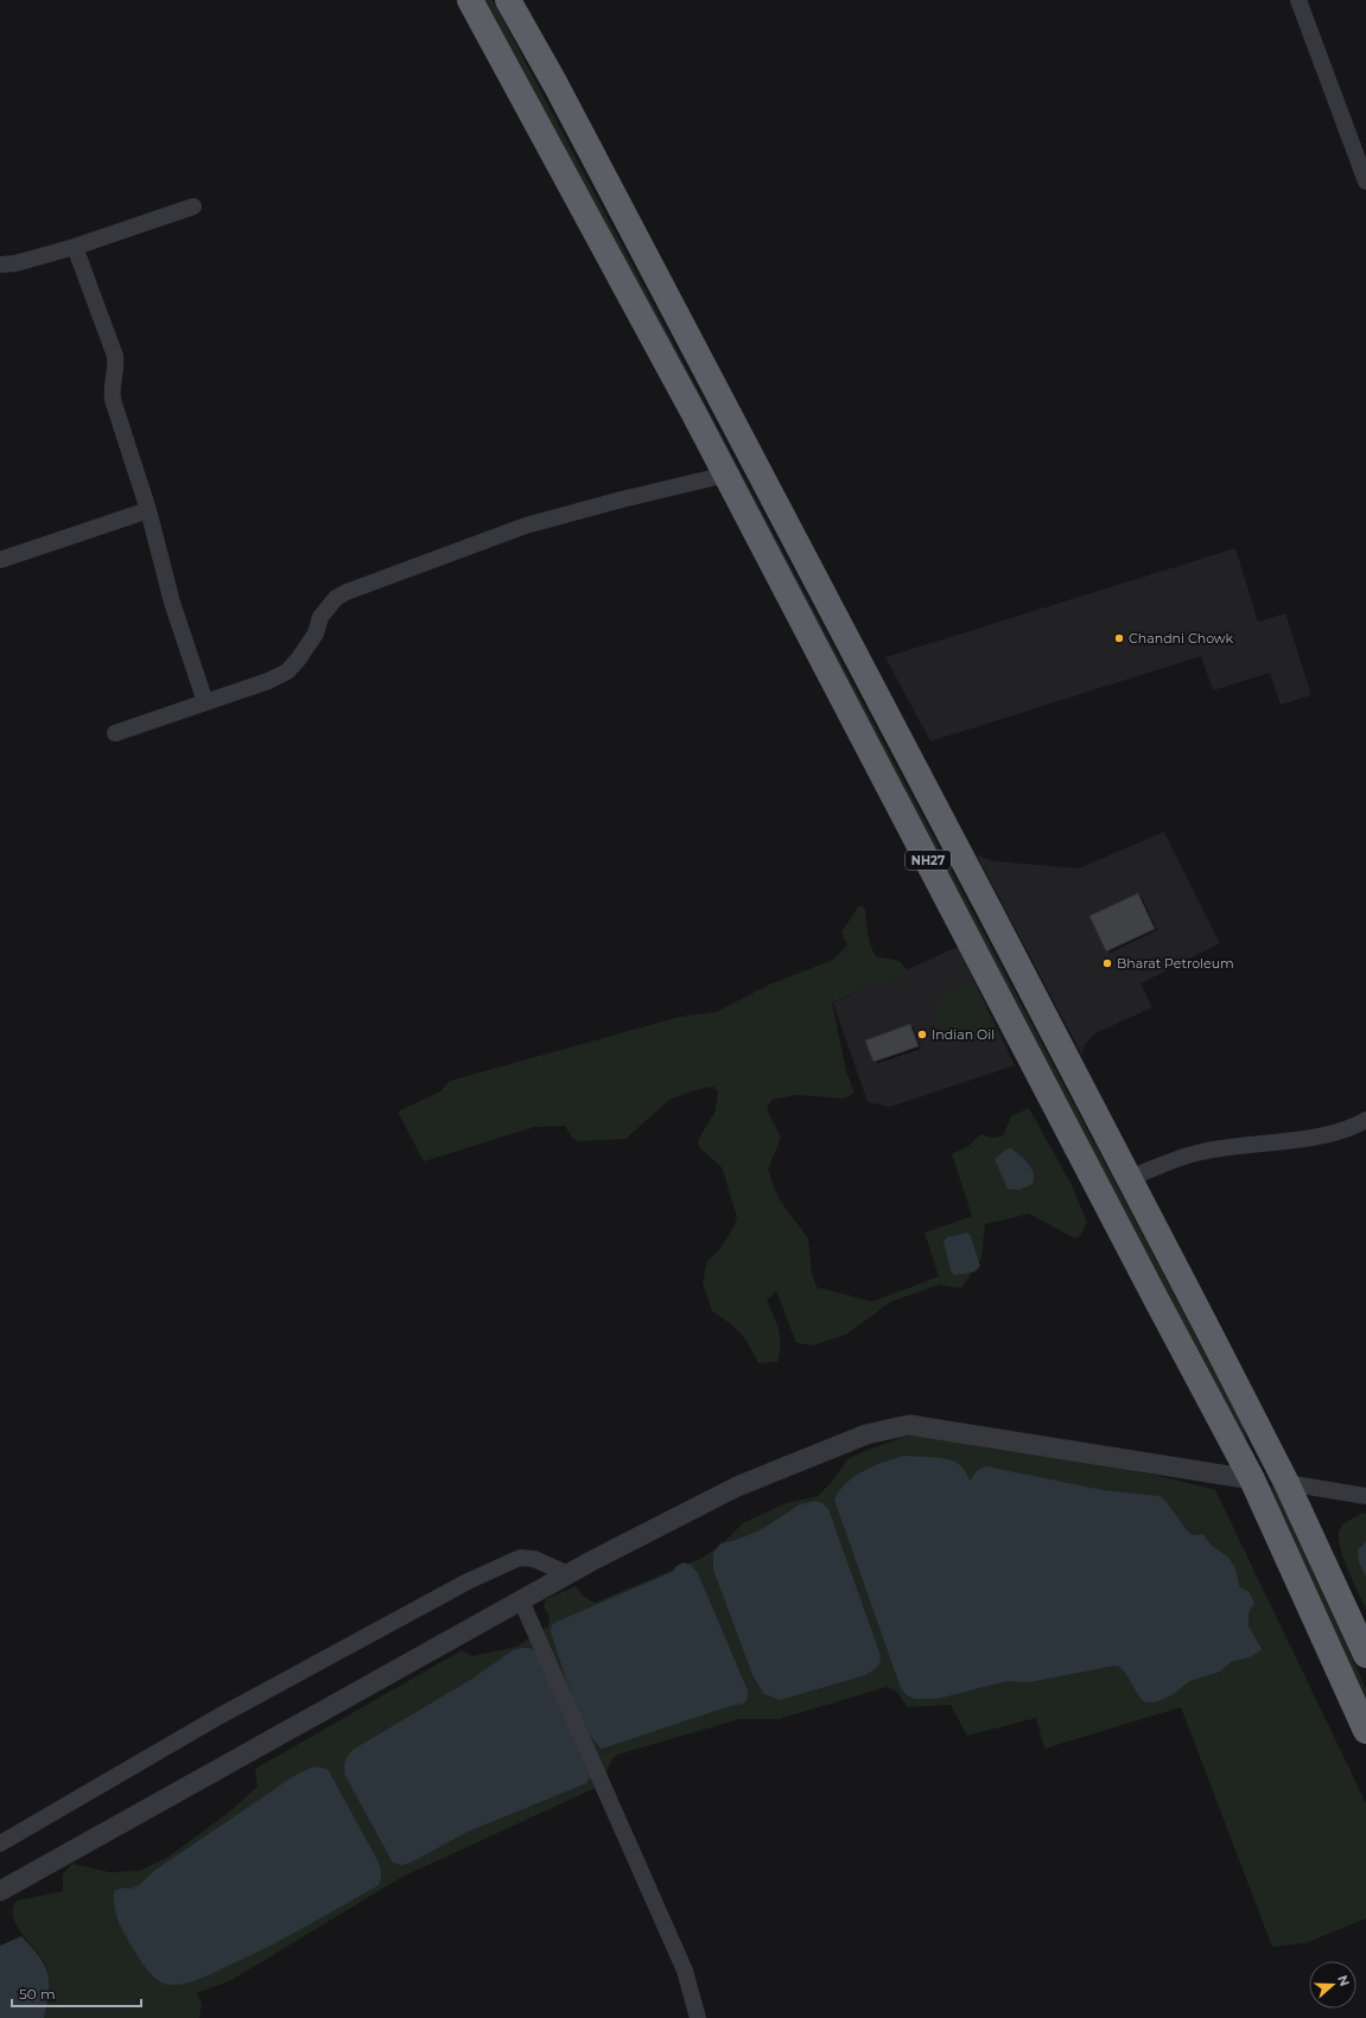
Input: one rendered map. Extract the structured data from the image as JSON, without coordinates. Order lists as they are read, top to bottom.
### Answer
{
  "streets": {
    "highway": ["NH27"]
  },
  "places": ["Chandni Chowk", "Bharat Petroleum", "Indian Oil"],
  "scale_bar": "50 m",
  "north": "right"
}
